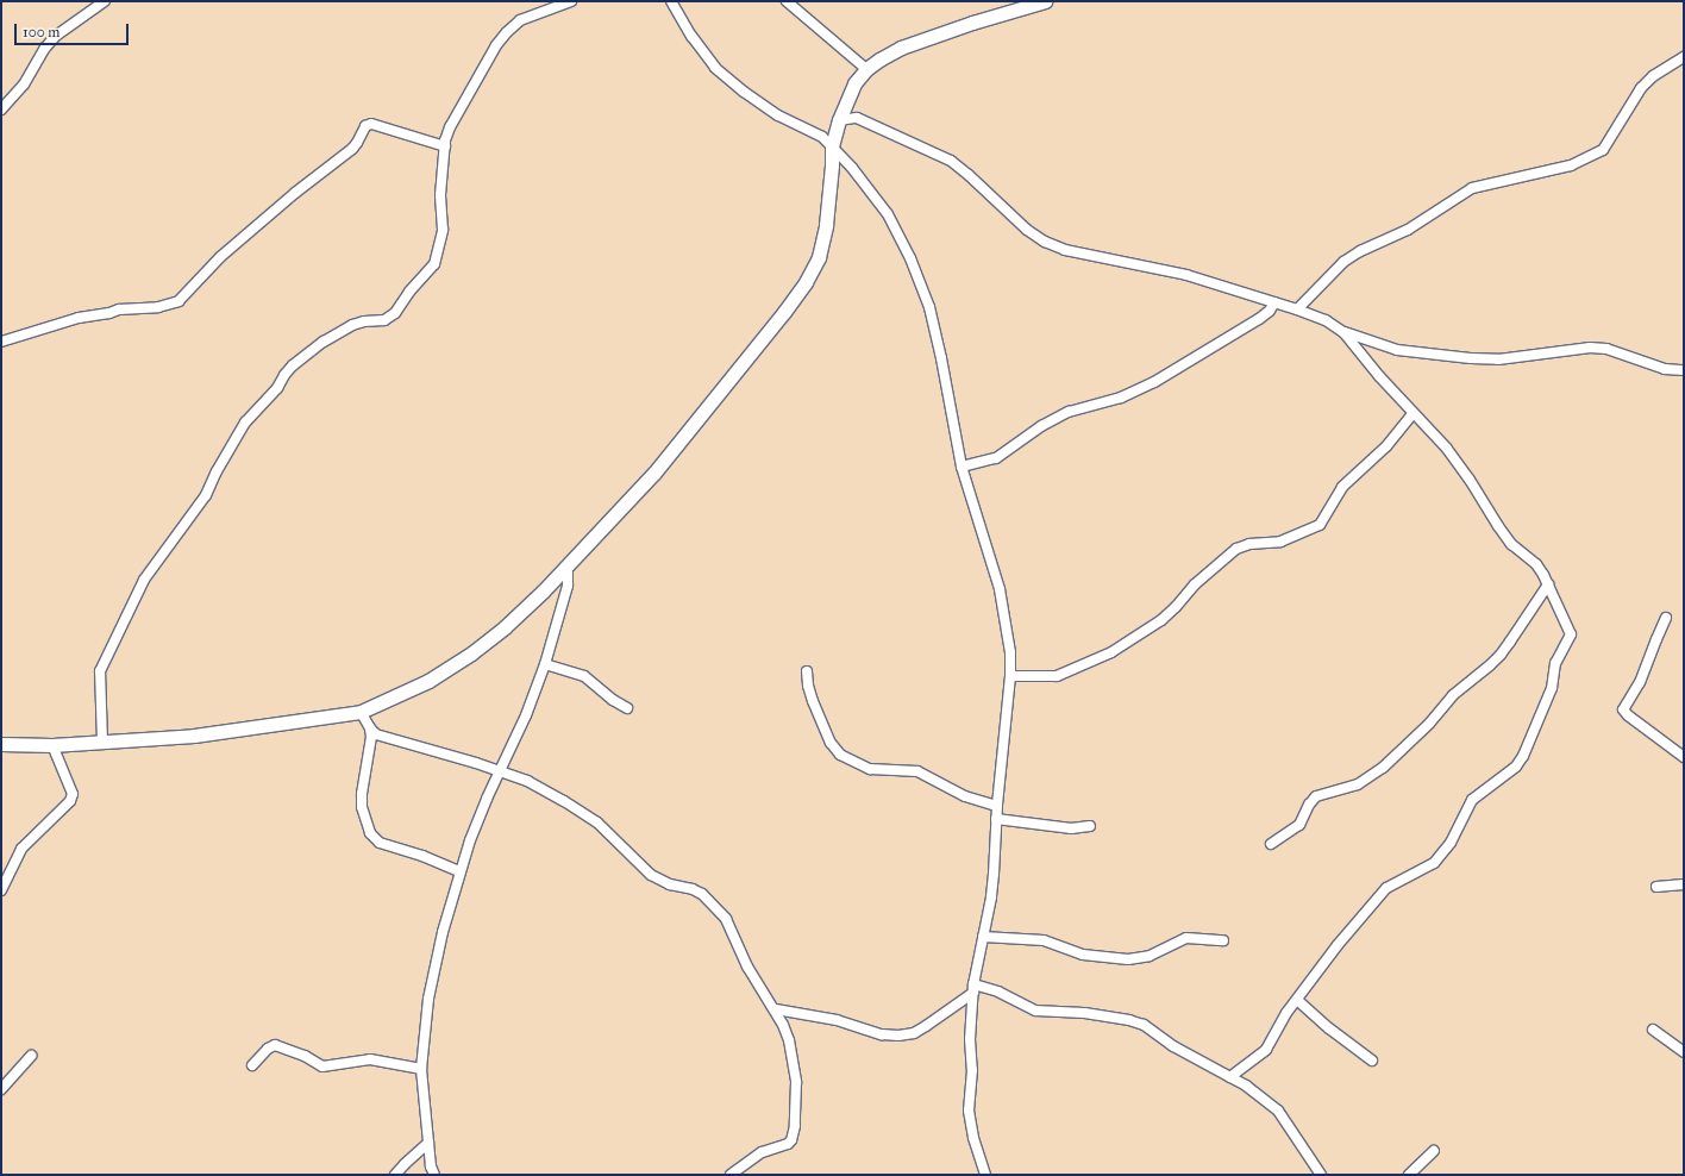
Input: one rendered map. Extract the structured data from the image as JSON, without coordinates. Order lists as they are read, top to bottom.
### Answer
{
  "scale_bar": "100 m"
}
